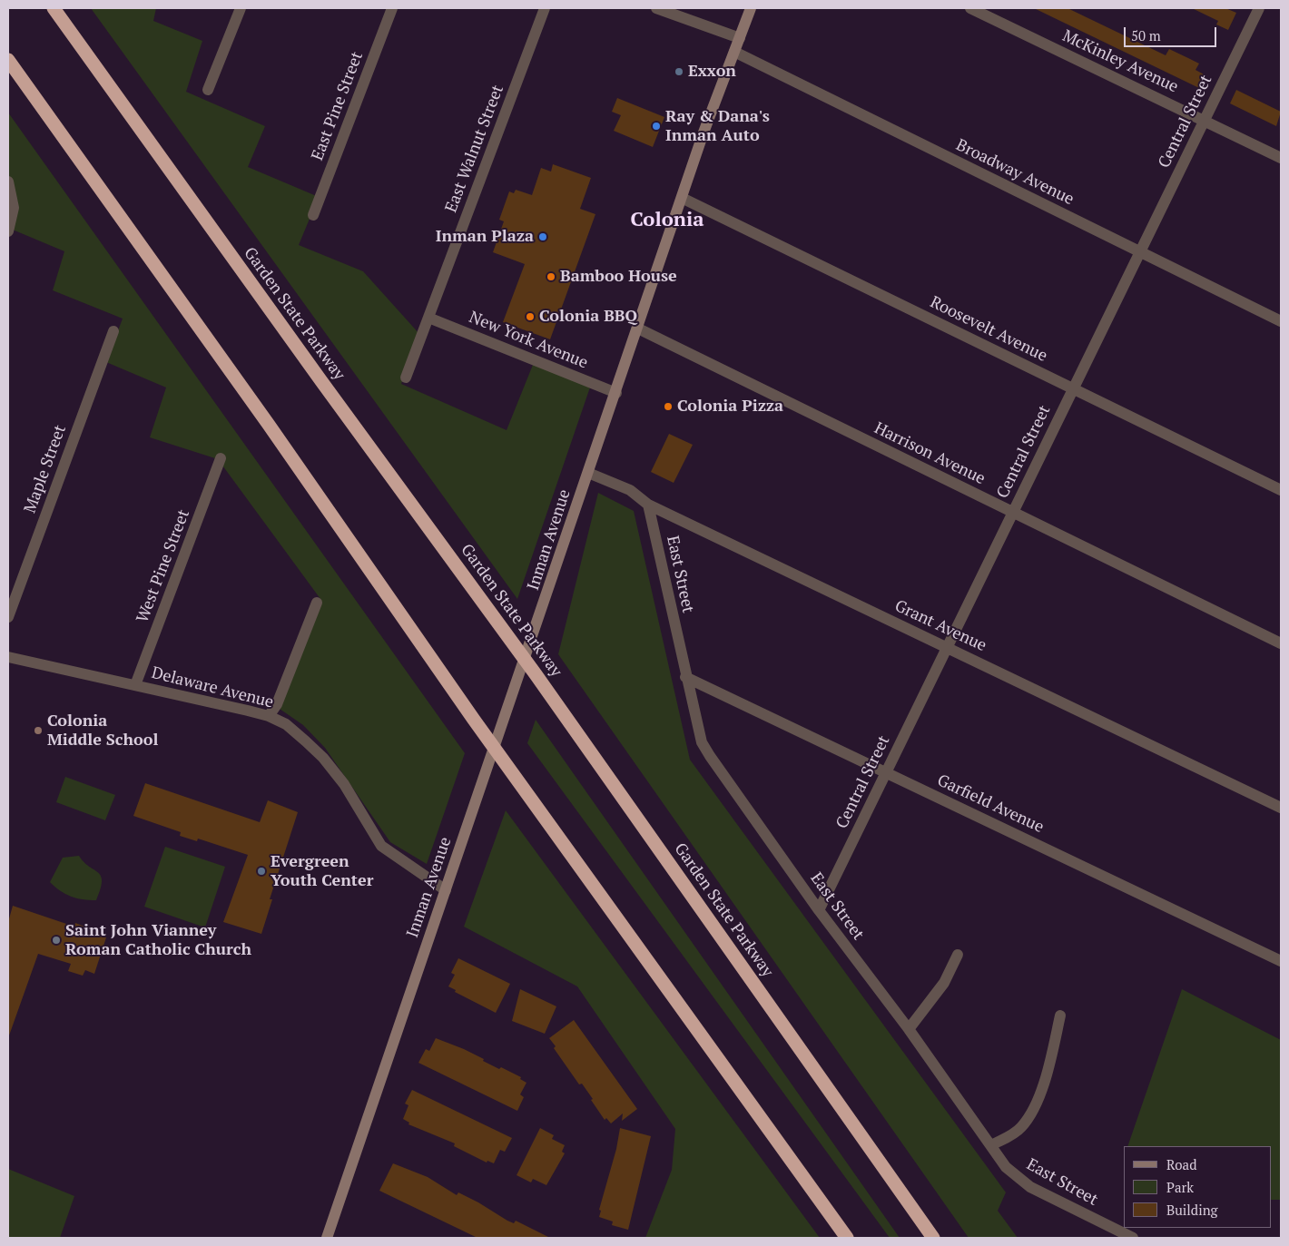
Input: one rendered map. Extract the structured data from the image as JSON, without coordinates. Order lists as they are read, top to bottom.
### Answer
{
  "streets": {
    "highway": ["Garden State Parkway"],
    "main road": ["Inman Avenue"],
    "street": [
      "McKinley Avenue",
      "East Pine Street",
      "Central Street",
      "East Walnut Street",
      "Broadway Avenue",
      "Roosevelt Avenue",
      "New York Avenue",
      "Harrison Avenue",
      "Maple Street",
      "West Pine Street",
      "East Street",
      "Grant Avenue",
      "Delaware Avenue",
      "Garfield Avenue"
    ]
  },
  "crossings": [
    ["McKinley Avenue", "Central Street"],
    ["Central Street", "Broadway Avenue"],
    ["Central Street", "Roosevelt Avenue"],
    ["Central Street", "Harrison Avenue"],
    ["Central Street", "East Street"],
    ["Central Street", "Grant Avenue"],
    ["Central Street", "Garfield Avenue"],
    ["East Walnut Street", "New York Avenue"],
    ["Broadway Avenue", "Inman Avenue"],
    ["Roosevelt Avenue", "Inman Avenue"],
    ["New York Avenue", "Inman Avenue"],
    ["Harrison Avenue", "Inman Avenue"],
    ["Inman Avenue", "Grant Avenue"],
    ["Inman Avenue", "Delaware Avenue"],
    ["West Pine Street", "Delaware Avenue"],
    ["East Street", "Grant Avenue"],
    ["East Street", "Garfield Avenue"]
  ],
  "districts": ["Colonia"],
  "places": [
    "Exxon",
    "Ray & Dana's Inman Auto",
    "Inman Plaza",
    "Bamboo House",
    "Colonia BBQ",
    "Colonia Pizza",
    "Colonia Middle School",
    "Evergreen Youth Center",
    "Saint John Vianney Roman Catholic Church"
  ],
  "legend": ["Road", "Park", "Building"],
  "scale_bar": "50 m"
}
